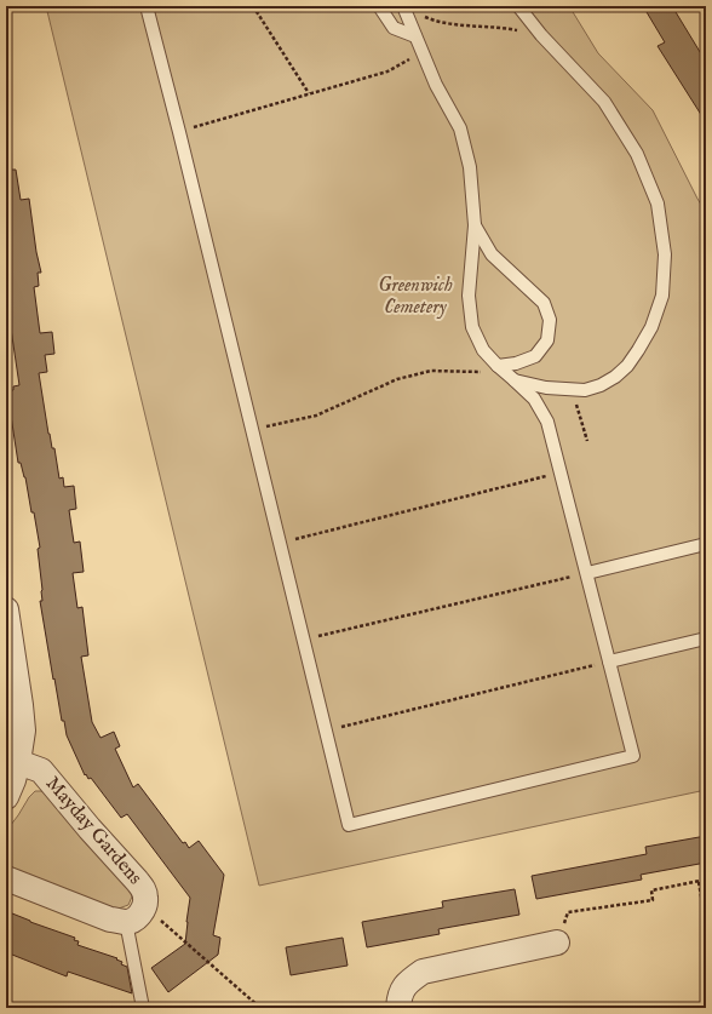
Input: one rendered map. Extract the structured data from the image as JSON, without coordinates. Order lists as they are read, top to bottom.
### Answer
{
  "streets": {
    "street": ["Mayday Gardens"]
  },
  "parks": ["Greenwich Cemetery"]
}
